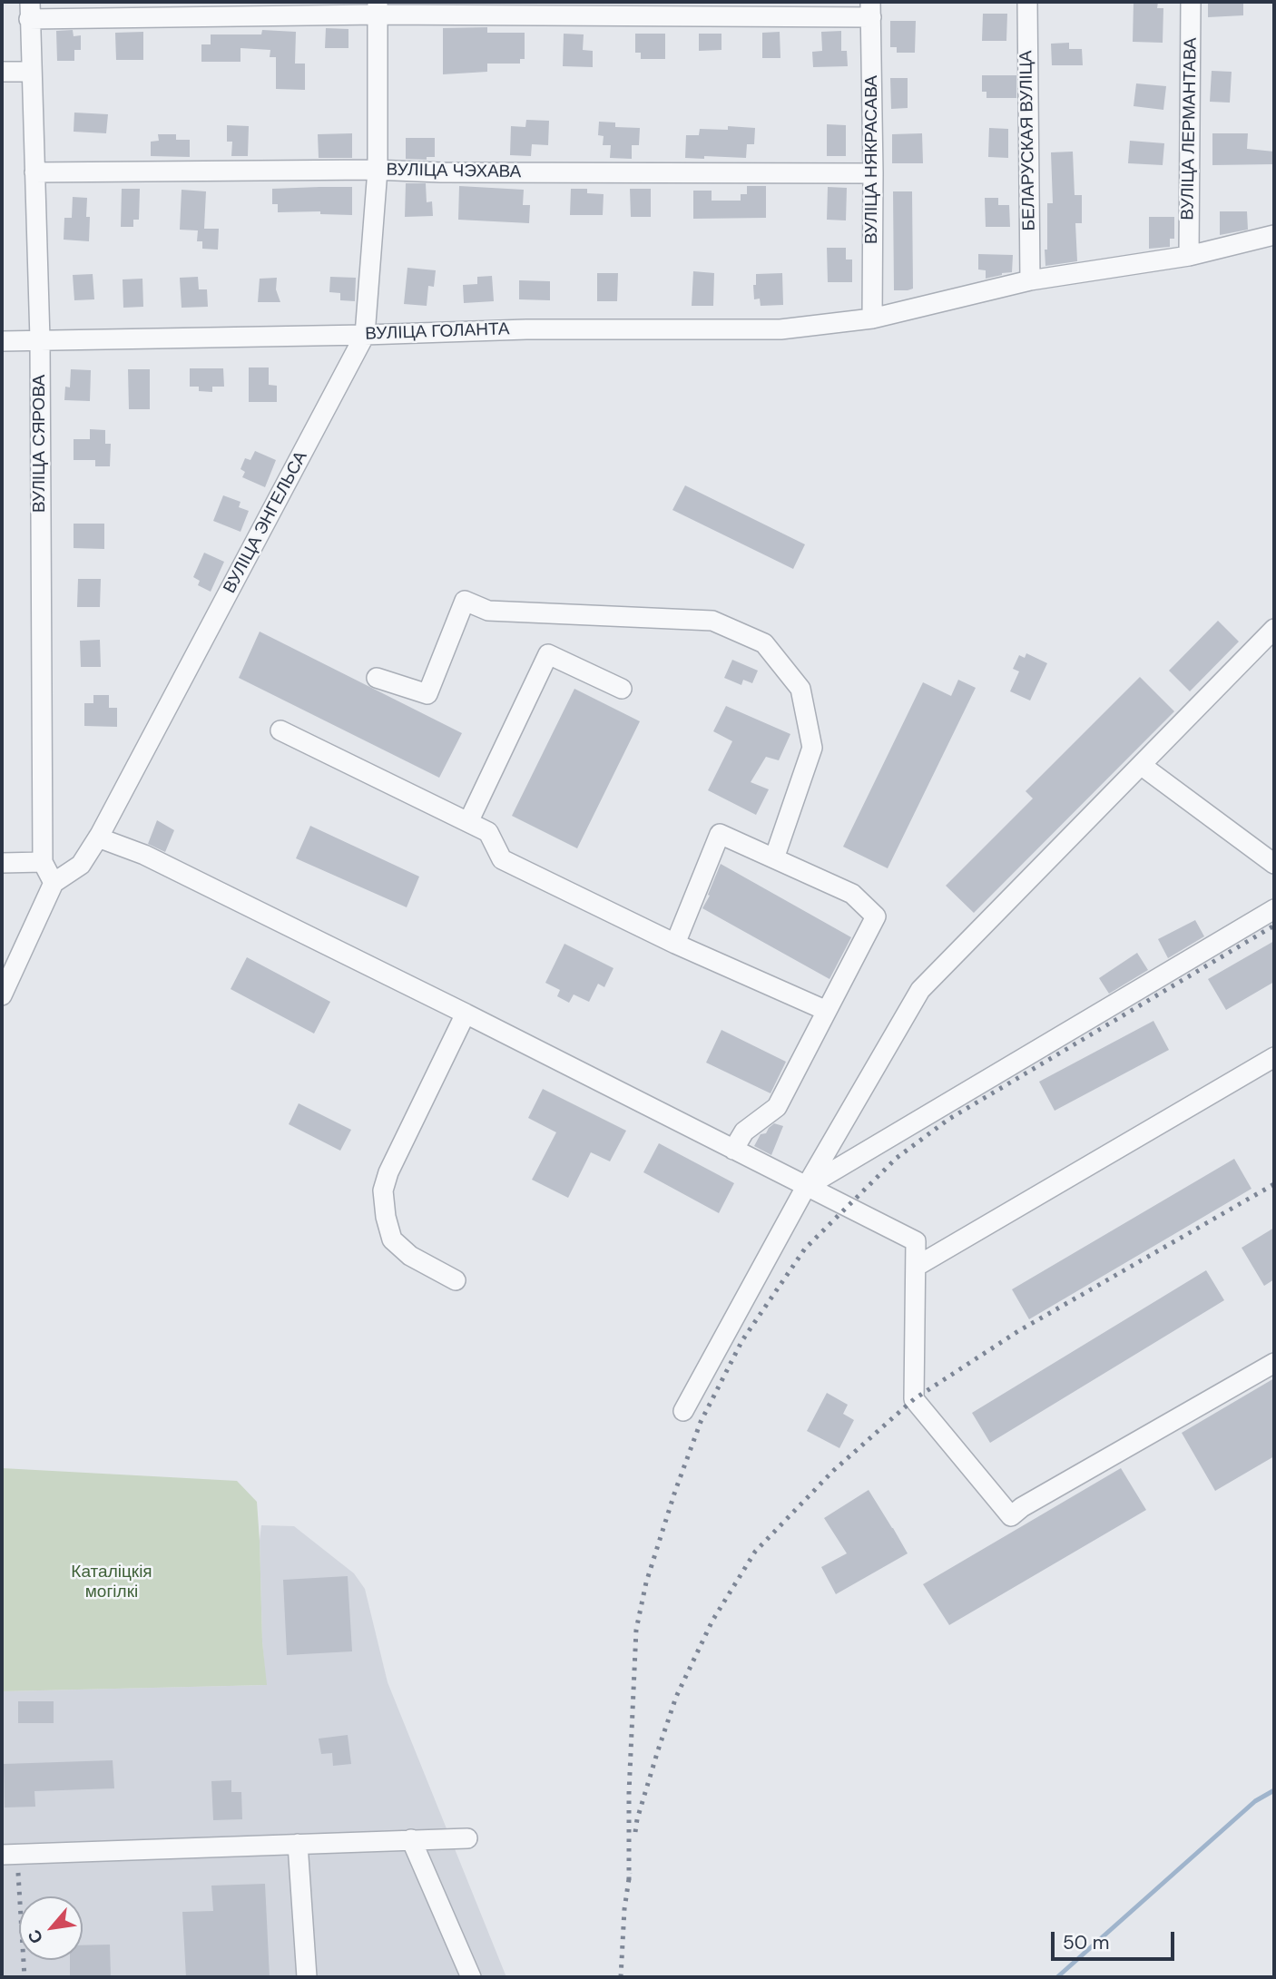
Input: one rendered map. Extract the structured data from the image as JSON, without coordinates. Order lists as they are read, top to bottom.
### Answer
{
  "streets": {
    "street": [
      "ВУЛІЦА ЛЕРМАНТАВА",
      "БЕЛАРУСКАЯ ВУЛІЦА",
      "ВУЛІЦА НЯКРАСАВА",
      "ВУЛІЦА ЧЭХАВА",
      "ВУЛІЦА ГОЛАНТА",
      "ВУЛІЦА СЯРОВА",
      "ВУЛІЦА ЭНГЕЛЬСА"
    ]
  },
  "crossings": [
    ["ВУЛІЦА ЛЕРМАНТАВА", "ВУЛІЦА ГОЛАНТА"],
    ["БЕЛАРУСКАЯ ВУЛІЦА", "ВУЛІЦА ГОЛАНТА"],
    ["ВУЛІЦА НЯКРАСАВА", "ВУЛІЦА ЧЭХАВА"],
    ["ВУЛІЦА НЯКРАСАВА", "ВУЛІЦА ГОЛАНТА"],
    ["ВУЛІЦА ЧЭХАВА", "ВУЛІЦА СЯРОВА"],
    ["ВУЛІЦА ЧЭХАВА", "ВУЛІЦА ЭНГЕЛЬСА"],
    ["ВУЛІЦА ГОЛАНТА", "ВУЛІЦА СЯРОВА"],
    ["ВУЛІЦА ГОЛАНТА", "ВУЛІЦА ЭНГЕЛЬСА"],
    ["ВУЛІЦА СЯРОВА", "ВУЛІЦА ЭНГЕЛЬСА"]
  ],
  "parks": ["Каталіцкія могілкі"],
  "scale_bar": "50 m",
  "north": "bottom left"
}
